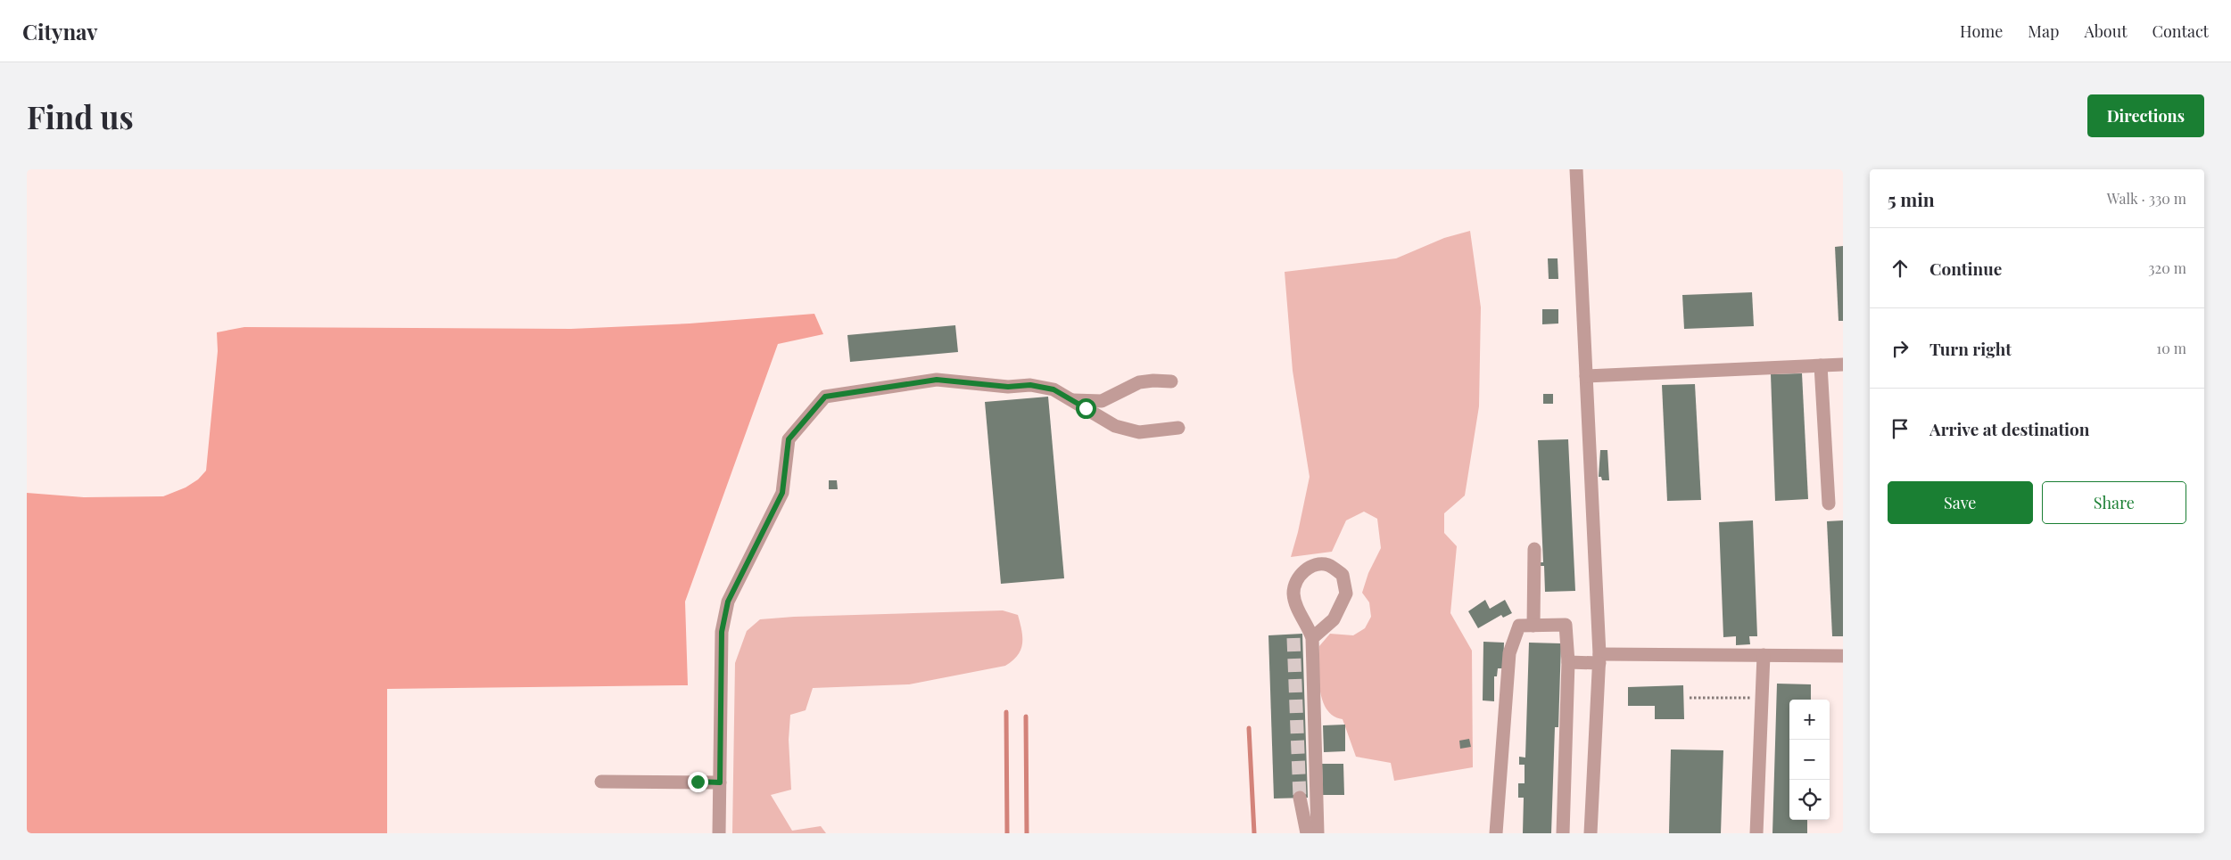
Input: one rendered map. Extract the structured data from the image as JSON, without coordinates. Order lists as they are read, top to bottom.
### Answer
{
  "page": {
    "header": "Citynav",
    "nav": [
      "Home",
      "Map",
      "About",
      "Contact"
    ],
    "buttons": [
      "Directions",
      ["Save", "Share"]
    ],
    "title": "Find us",
    "heading": ["5 min", "Walk · 330 m"],
    "list": [
      ["Continue", "320 m"],
      ["Turn right", "10 m"],
      "Arrive at destination"
    ],
    "map_buttons": ["+", "−"]
  }
}
